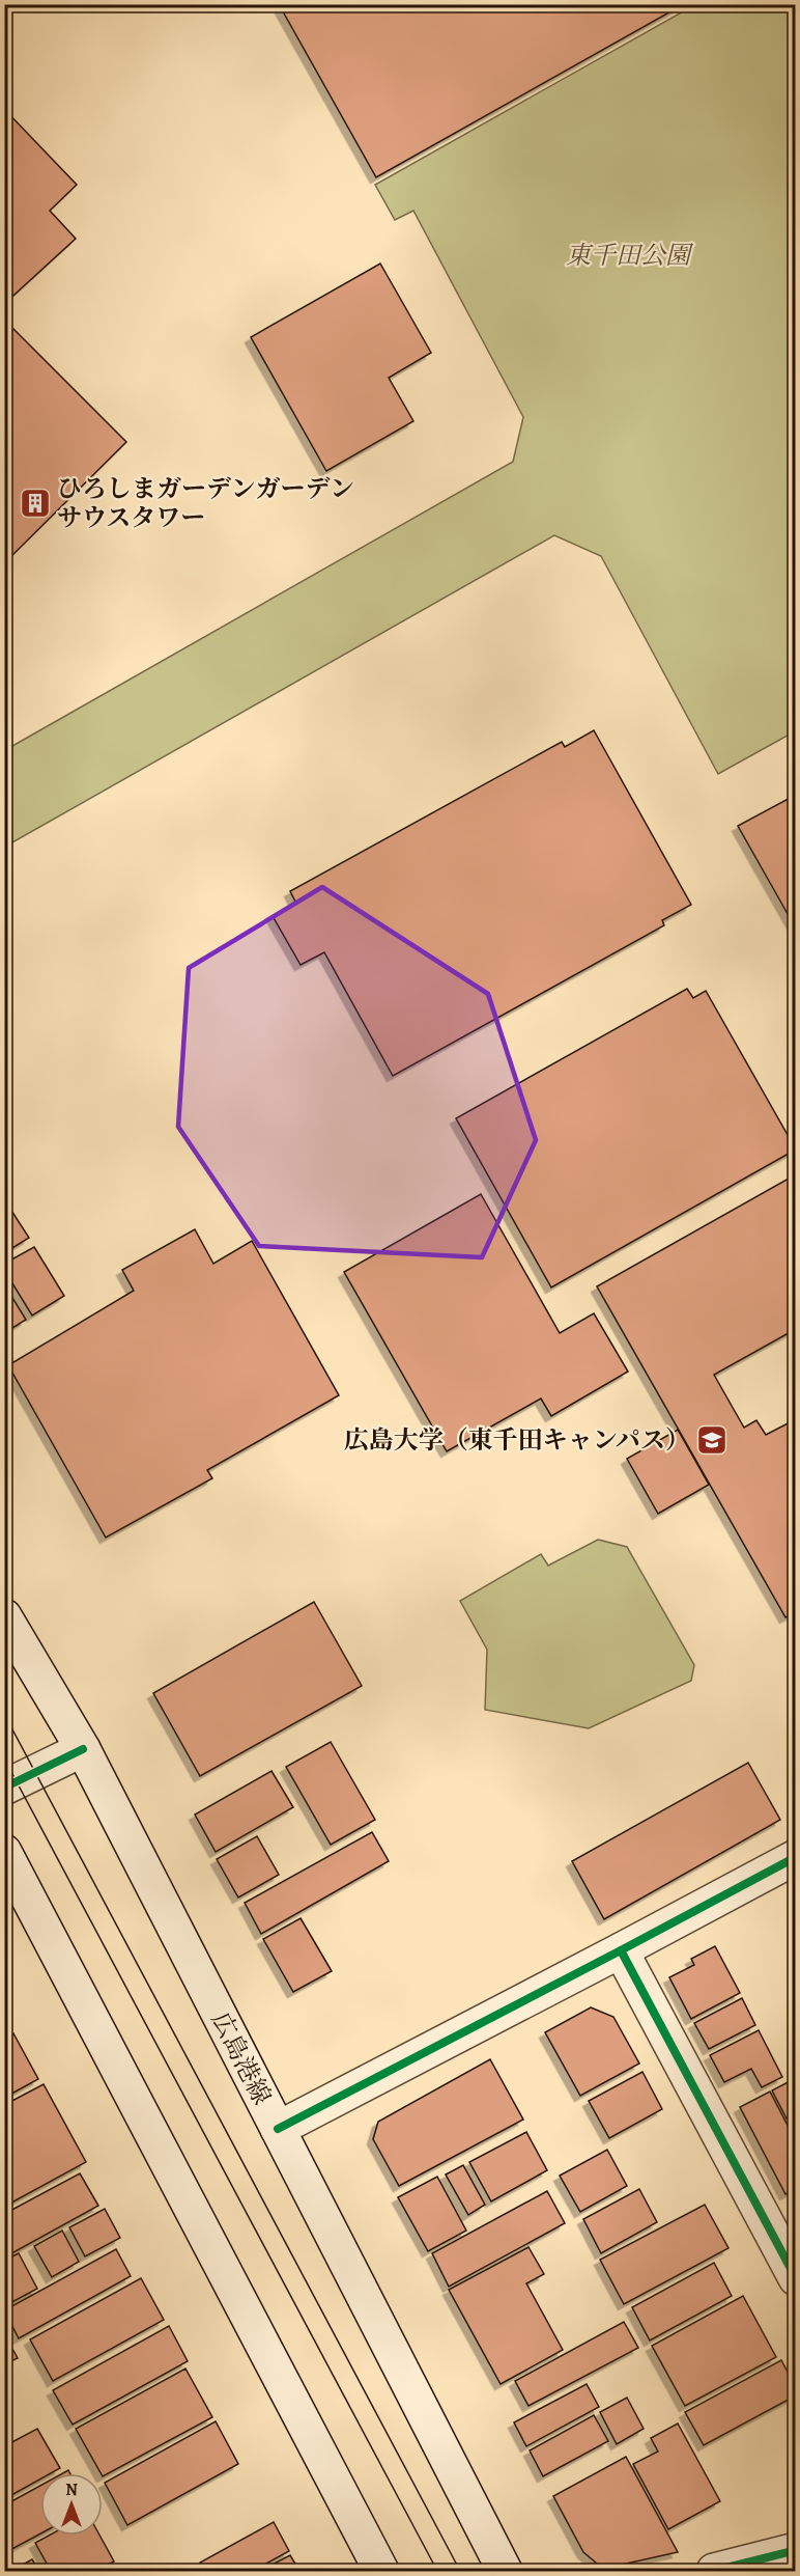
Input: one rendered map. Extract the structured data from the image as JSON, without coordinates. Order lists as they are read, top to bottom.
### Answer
{
  "streets": {
    "main road": ["広島港線"]
  },
  "parks": ["東千田公園"],
  "places": {
    "building": ["ひろしまガーデンガーデン サウスタワー"],
    "school or university": ["広島大学（東千田キャンパス）"]
  },
  "north": "top"
}
